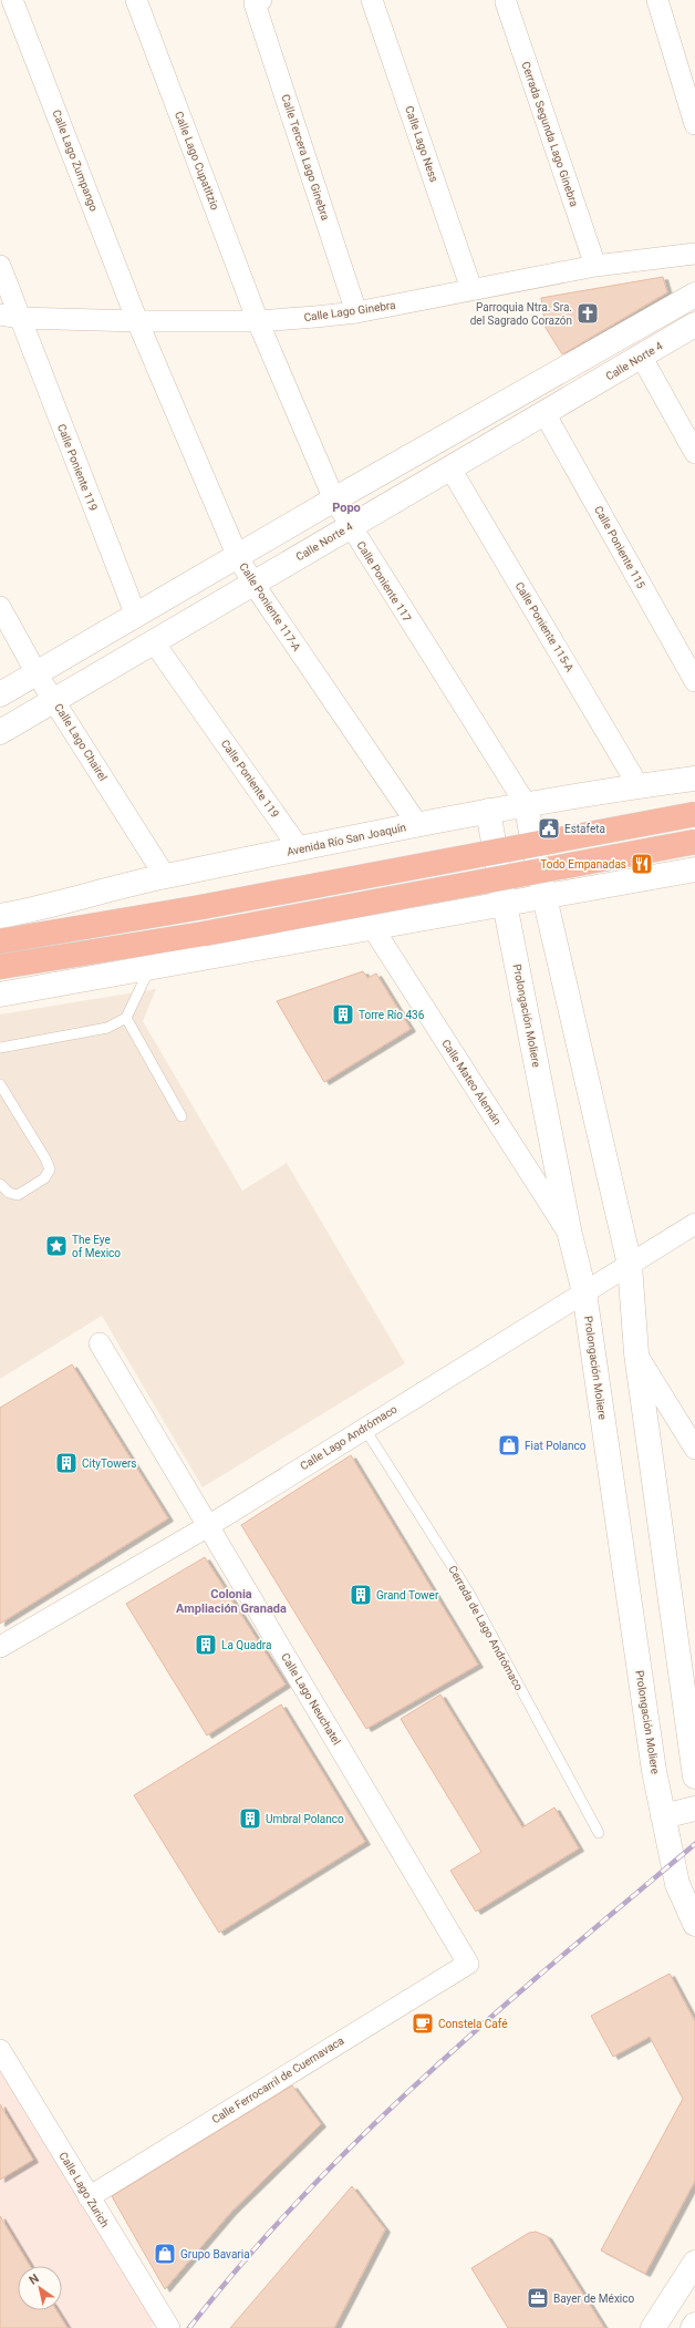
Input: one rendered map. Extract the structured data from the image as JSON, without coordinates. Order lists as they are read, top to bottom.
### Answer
{
  "streets": {
    "street": [
      "Cerrada Segunda Lago Ginebra",
      "Calle Lago Ness",
      "Calle Tercera Lago Ginebra",
      "Calle Lago Zumpango",
      "Calle Lago Cupatitzio",
      "Calle Lago Ginebra",
      "Calle Norte 4",
      "Calle Poniente 119",
      "Calle Poniente 115",
      "Calle Poniente 117",
      "Calle Poniente 117-A",
      "Calle Poniente 115-A",
      "Calle Lago Chairel",
      "Avenida Río San Joaquín",
      "Prolongación Moliere",
      "Calle Mateo Alemán",
      "Calle Lago Andrómaco",
      "Calle Lago Neuchatel",
      "Calle Ferrocarril de Cuernavaca",
      "Calle Lago Zurich"
    ],
    "lane": ["Cerrada de Lago Andrómaco"]
  },
  "crossings": [
    ["Cerrada Segunda Lago Ginebra", "Calle Lago Ginebra"],
    ["Calle Lago Ness", "Calle Lago Ginebra"],
    ["Calle Tercera Lago Ginebra", "Calle Lago Ginebra"],
    ["Calle Lago Zumpango", "Calle Lago Ginebra"],
    ["Calle Lago Zumpango", "Calle Poniente 117-A"],
    ["Calle Lago Cupatitzio", "Calle Lago Ginebra"],
    ["Calle Lago Cupatitzio", "Calle Poniente 117"],
    ["Calle Lago Ginebra", "Calle Poniente 119"],
    ["Calle Lago Ginebra", "Calle Poniente 117"],
    ["Calle Lago Ginebra", "Calle Poniente 117-A"],
    ["Calle Norte 4", "Calle Poniente 119"],
    ["Calle Norte 4", "Calle Poniente 115"],
    ["Calle Norte 4", "Calle Poniente 117"],
    ["Calle Norte 4", "Calle Poniente 117-A"],
    ["Calle Norte 4", "Calle Poniente 115-A"],
    ["Calle Norte 4", "Calle Lago Chairel"],
    ["Calle Poniente 119", "Avenida Río San Joaquín"],
    ["Calle Poniente 117", "Avenida Río San Joaquín"],
    ["Calle Poniente 117-A", "Avenida Río San Joaquín"],
    ["Calle Poniente 115-A", "Avenida Río San Joaquín"],
    ["Calle Lago Chairel", "Avenida Río San Joaquín"],
    ["Avenida Río San Joaquín", "Prolongación Moliere"],
    ["Prolongación Moliere", "Calle Mateo Alemán"],
    ["Prolongación Moliere", "Calle Lago Andrómaco"],
    ["Calle Lago Andrómaco", "Cerrada de Lago Andrómaco"],
    ["Calle Lago Andrómaco", "Calle Lago Neuchatel"],
    ["Calle Lago Neuchatel", "Calle Ferrocarril de Cuernavaca"],
    ["Calle Ferrocarril de Cuernavaca", "Calle Lago Zurich"]
  ],
  "districts": ["Popo", "Colonia Ampliación Granada"],
  "places": {
    "church": ["Parroquia Ntra. Sra. del Sagrado Corazón"],
    "public building": ["Estafeta"],
    "restaurant": ["Todo Empanadas"],
    "building": [
      "Torre Río 436",
      "CityTowers",
      "Grand Tower",
      "La Quadra",
      "Umbral Polanco"
    ],
    "place": ["The Eye of Mexico"],
    "shop": ["Fiat Polanco", "Grupo Bavaria"],
    "cafe": ["Constela Café"],
    "office": ["Bayer de México"]
  },
  "north": "top left"
}
